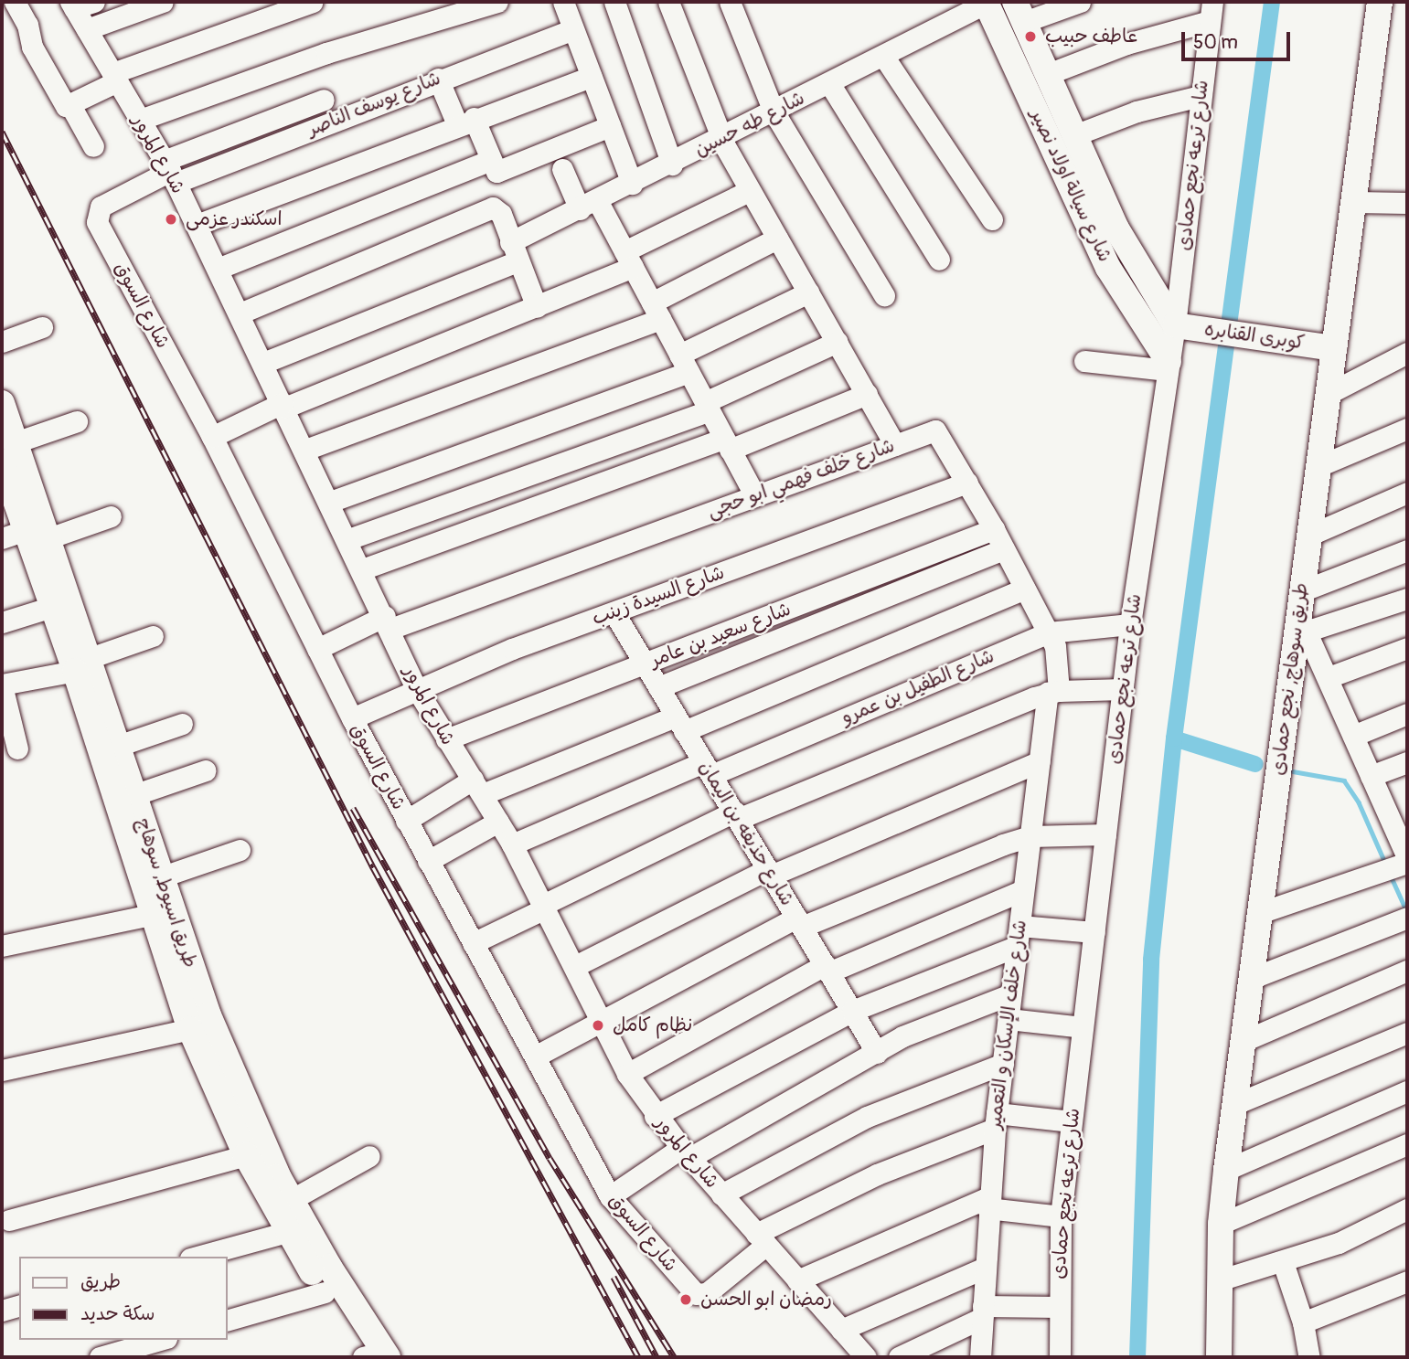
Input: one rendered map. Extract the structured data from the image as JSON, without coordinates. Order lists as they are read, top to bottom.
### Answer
{
  "streets": {
    "main road": [
      "شارع سيالة اولاد نصير",
      "كوبرى القنابره",
      "طريق سوهاج, نجع حمادى",
      "طريق اسيوط, سوهاج"
    ],
    "street": [
      "شارع يوسف الناصر",
      "شارع طه حسين",
      "شارع المرور",
      "شارع ترعه نجع حمادى",
      "شارع السوق",
      "شارع خلف فهمي ابو حجى",
      "شارع السيدة زينب",
      "شارع سعيد بن عامر",
      "شارع الطفيل بن عمرو",
      "شارع حذيفه بن اليمان",
      "شارع خلف الإسكان و التعمير"
    ]
  },
  "crossings": [
    ["شارع يوسف الناصر", "شارع المرور"],
    ["شارع يوسف الناصر", "شارع السوق"],
    ["شارع طه حسين", "شارع المرور"],
    ["شارع طه حسين", "شارع سيالة اولاد نصير"],
    ["شارع المرور", "شارع السوق"],
    ["شارع المرور", "شارع خلف فهمي ابو حجى"],
    ["شارع المرور", "شارع السيدة زينب"],
    ["شارع المرور", "شارع سعيد بن عامر"],
    ["شارع المرور", "شارع الطفيل بن عمرو"],
    ["شارع ترعه نجع حمادى", "شارع سيالة اولاد نصير"],
    ["شارع ترعه نجع حمادى", "كوبرى القنابره"],
    ["شارع ترعه نجع حمادى", "شارع الطفيل بن عمرو"],
    ["شارع سيالة اولاد نصير", "كوبرى القنابره"],
    ["شارع السوق", "شارع خلف فهمي ابو حجى"],
    ["شارع السوق", "شارع السيدة زينب"],
    ["كوبرى القنابره", "طريق سوهاج, نجع حمادى"],
    ["شارع خلف فهمي ابو حجى", "شارع السيدة زينب"],
    ["شارع خلف فهمي ابو حجى", "شارع سعيد بن عامر"],
    ["شارع خلف فهمي ابو حجى", "شارع الطفيل بن عمرو"],
    ["شارع خلف فهمي ابو حجى", "شارع خلف الإسكان و التعمير"],
    ["شارع السيدة زينب", "شارع حذيفه بن اليمان"],
    ["شارع سعيد بن عامر", "شارع حذيفه بن اليمان"],
    ["شارع الطفيل بن عمرو", "شارع حذيفه بن اليمان"]
  ],
  "places": [
    "عاطف حبيب",
    "اسكندر عزمى",
    "نظام كامل",
    "رمضان ابو الحسن"
  ],
  "legend": ["طريق", "سكة حديد"],
  "scale_bar": "50 m"
}
